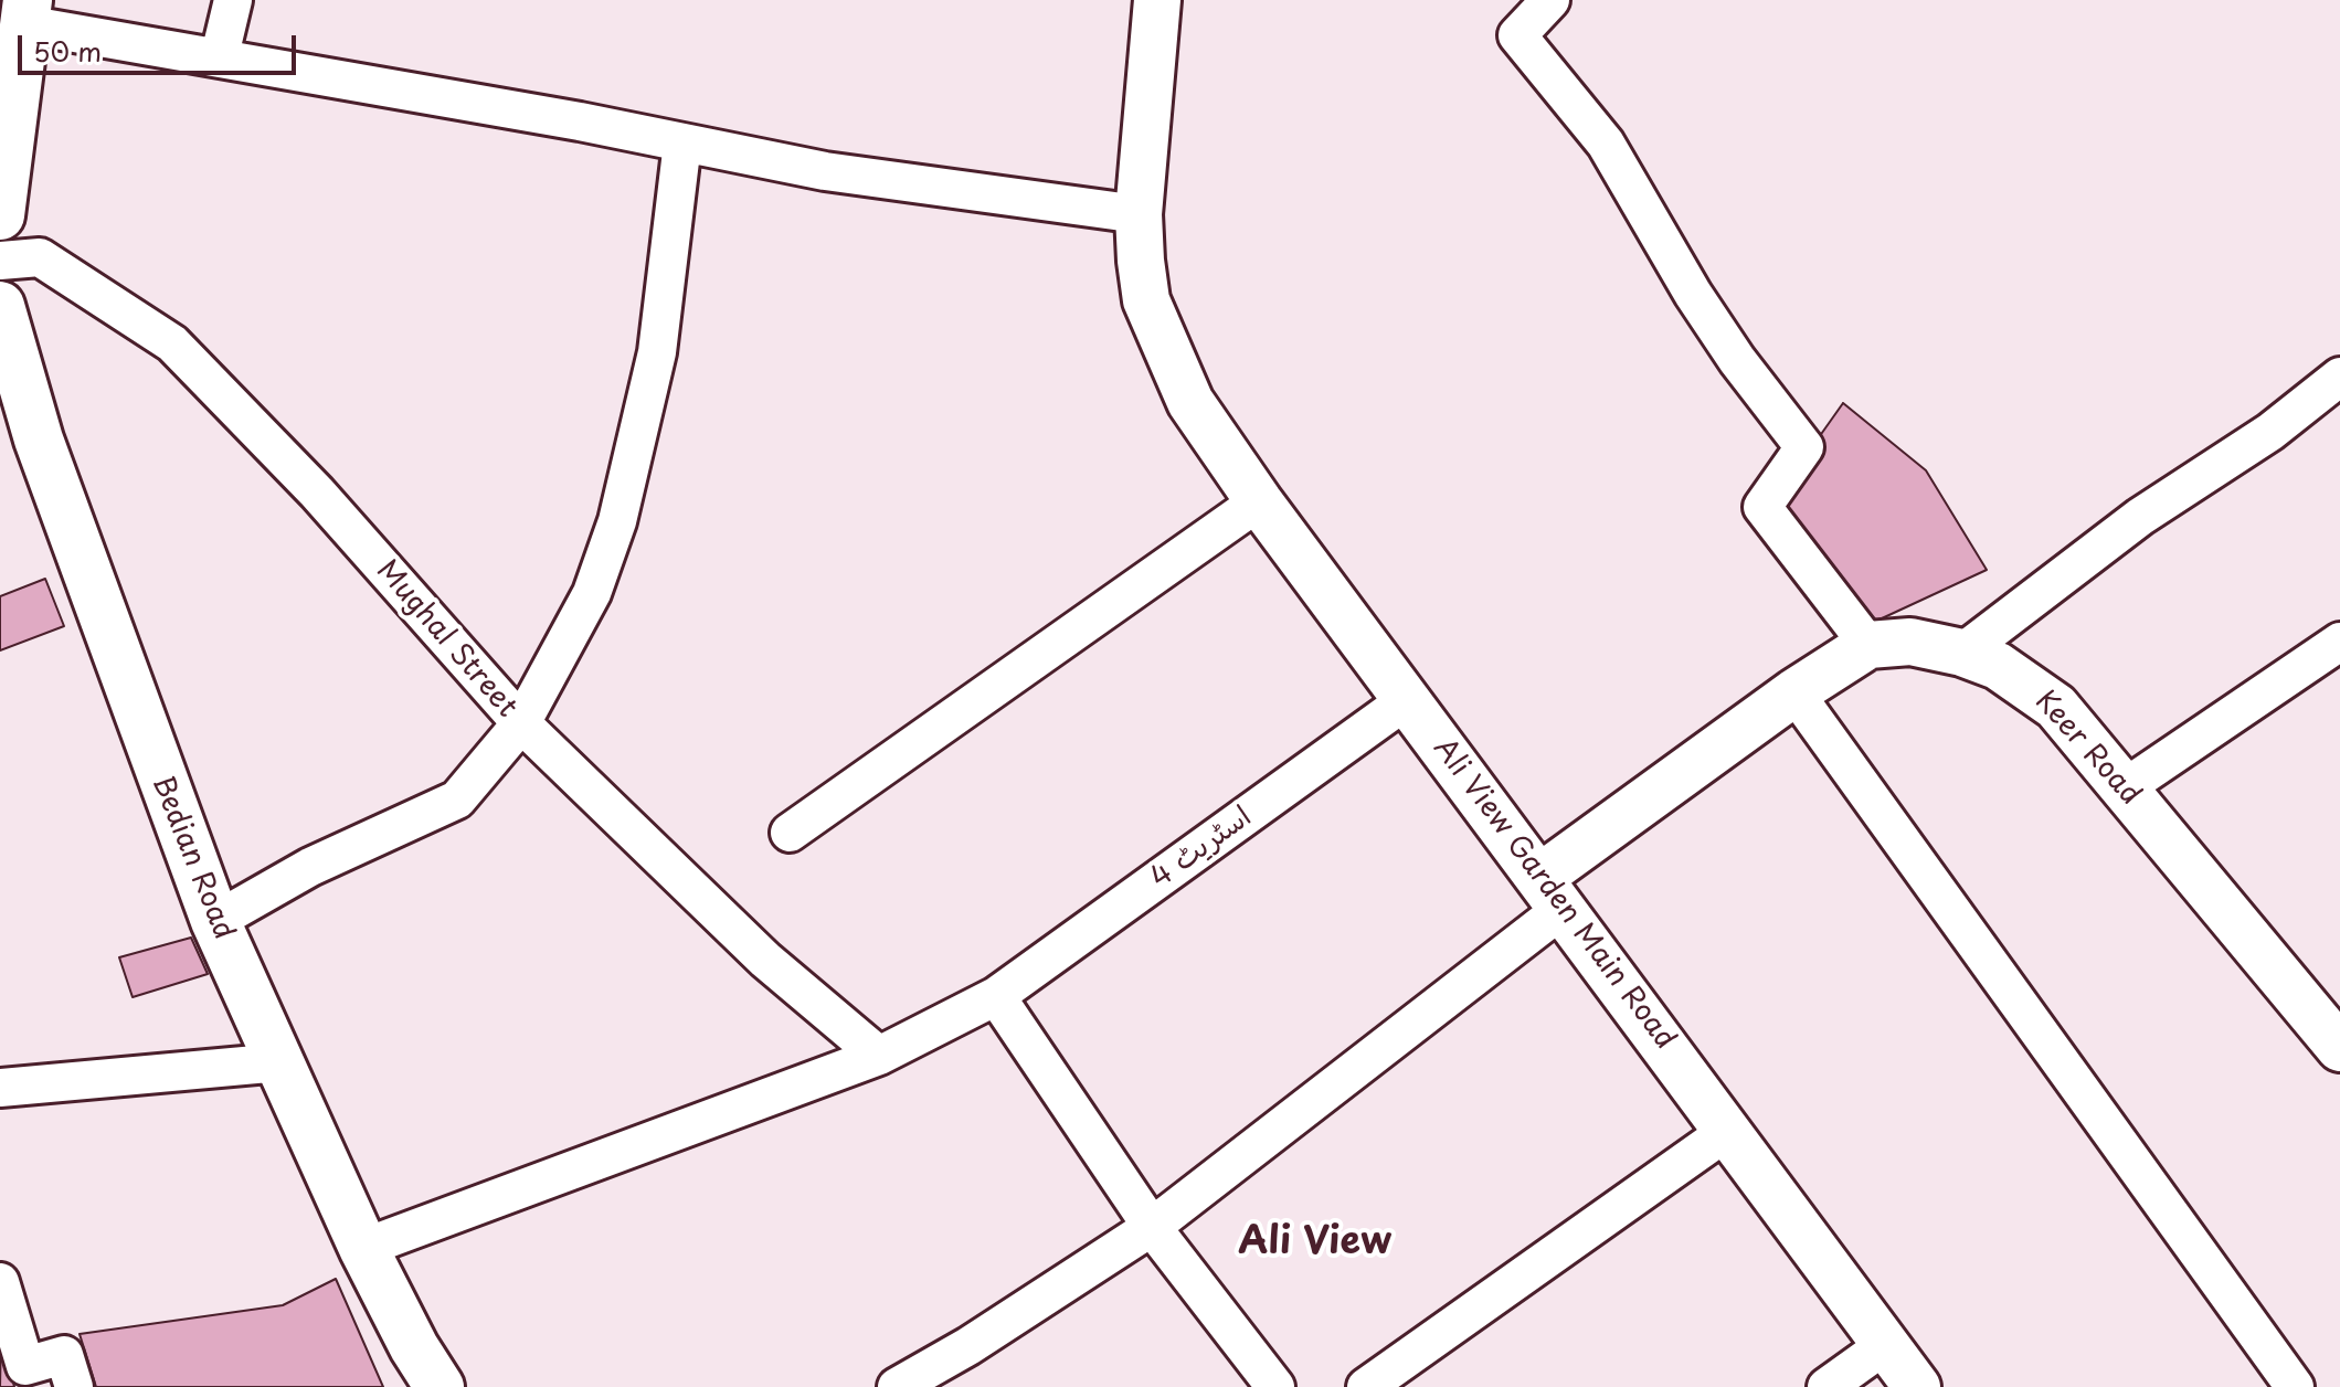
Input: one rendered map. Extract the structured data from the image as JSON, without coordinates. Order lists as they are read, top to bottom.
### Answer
{
  "streets": {
    "main road": ["Bedian Road"],
    "street": [
      "Mughal Street",
      "Keer Road",
      "اسٹریٹ 4",
      "Ali View Garden Main Road"
    ]
  },
  "crossings": [
    ["Mughal Street", "اسٹریٹ 4"],
    ["Keer Road", "Ali View Garden Main Road"],
    ["اسٹریٹ 4", "Bedian Road"],
    ["اسٹریٹ 4", "Ali View Garden Main Road"]
  ],
  "districts": ["Ali View"],
  "scale_bar": "50 m"
}
